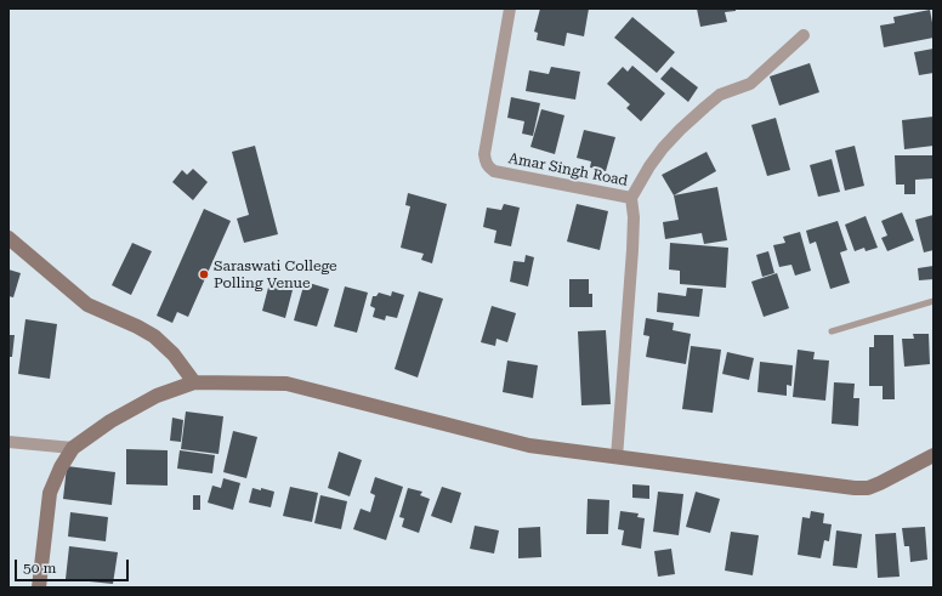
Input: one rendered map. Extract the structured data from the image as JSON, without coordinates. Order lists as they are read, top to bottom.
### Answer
{
  "streets": {
    "street": ["Amar Singh Road"]
  },
  "places": ["Saraswati College Polling Venue"],
  "scale_bar": "50 m"
}
